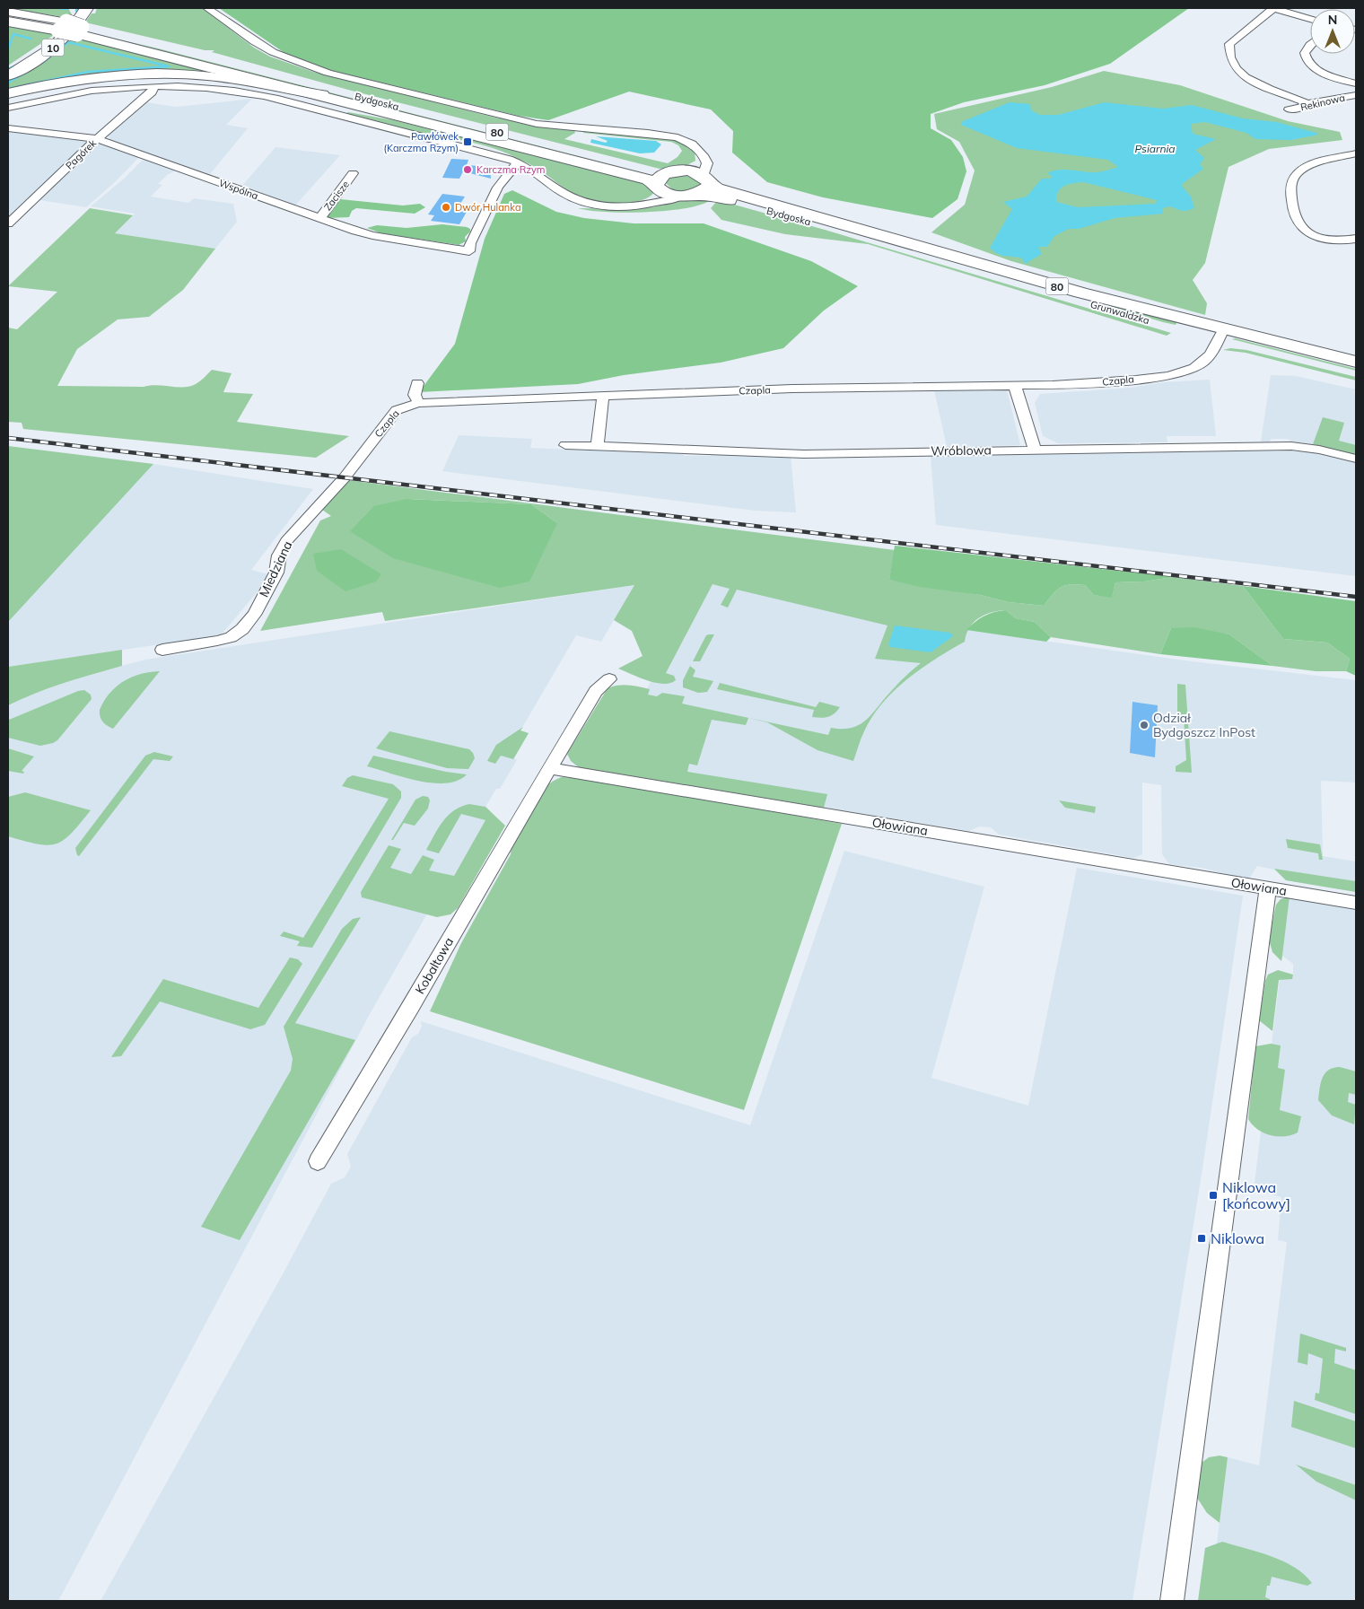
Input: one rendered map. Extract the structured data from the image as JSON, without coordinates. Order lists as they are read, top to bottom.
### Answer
{
  "streets": {
    "main road": [
      "10",
      "Bydgoska",
      "80",
      "Grunwaldzka"
    ],
    "street": [
      "Rekinowa",
      "Pagórek",
      "Wspólna",
      "Zacisze",
      "Czapla",
      "Wróblowa",
      "Miedziana",
      "Ołowiana",
      "Kobaltowa"
    ]
  },
  "crossings": [
    ["Bydgoska", "80"],
    ["Bydgoska", "Grunwaldzka"],
    ["Pagórek", "Wspólna"],
    ["Wspólna", "Zacisze"],
    ["Grunwaldzka", "Czapla"],
    ["Czapla", "Miedziana"],
    ["Ołowiana", "Kobaltowa"]
  ],
  "water": ["Psiarnia"],
  "places": {
    "transit": ["Pawłówek (Karczma Rzym)", "Niklowa [końcowy]", "Niklowa"],
    "other": ["Karczma Rzym", "Dwór Hulanka", "Odział Bydgoszcz InPost"]
  },
  "north": "top"
}
